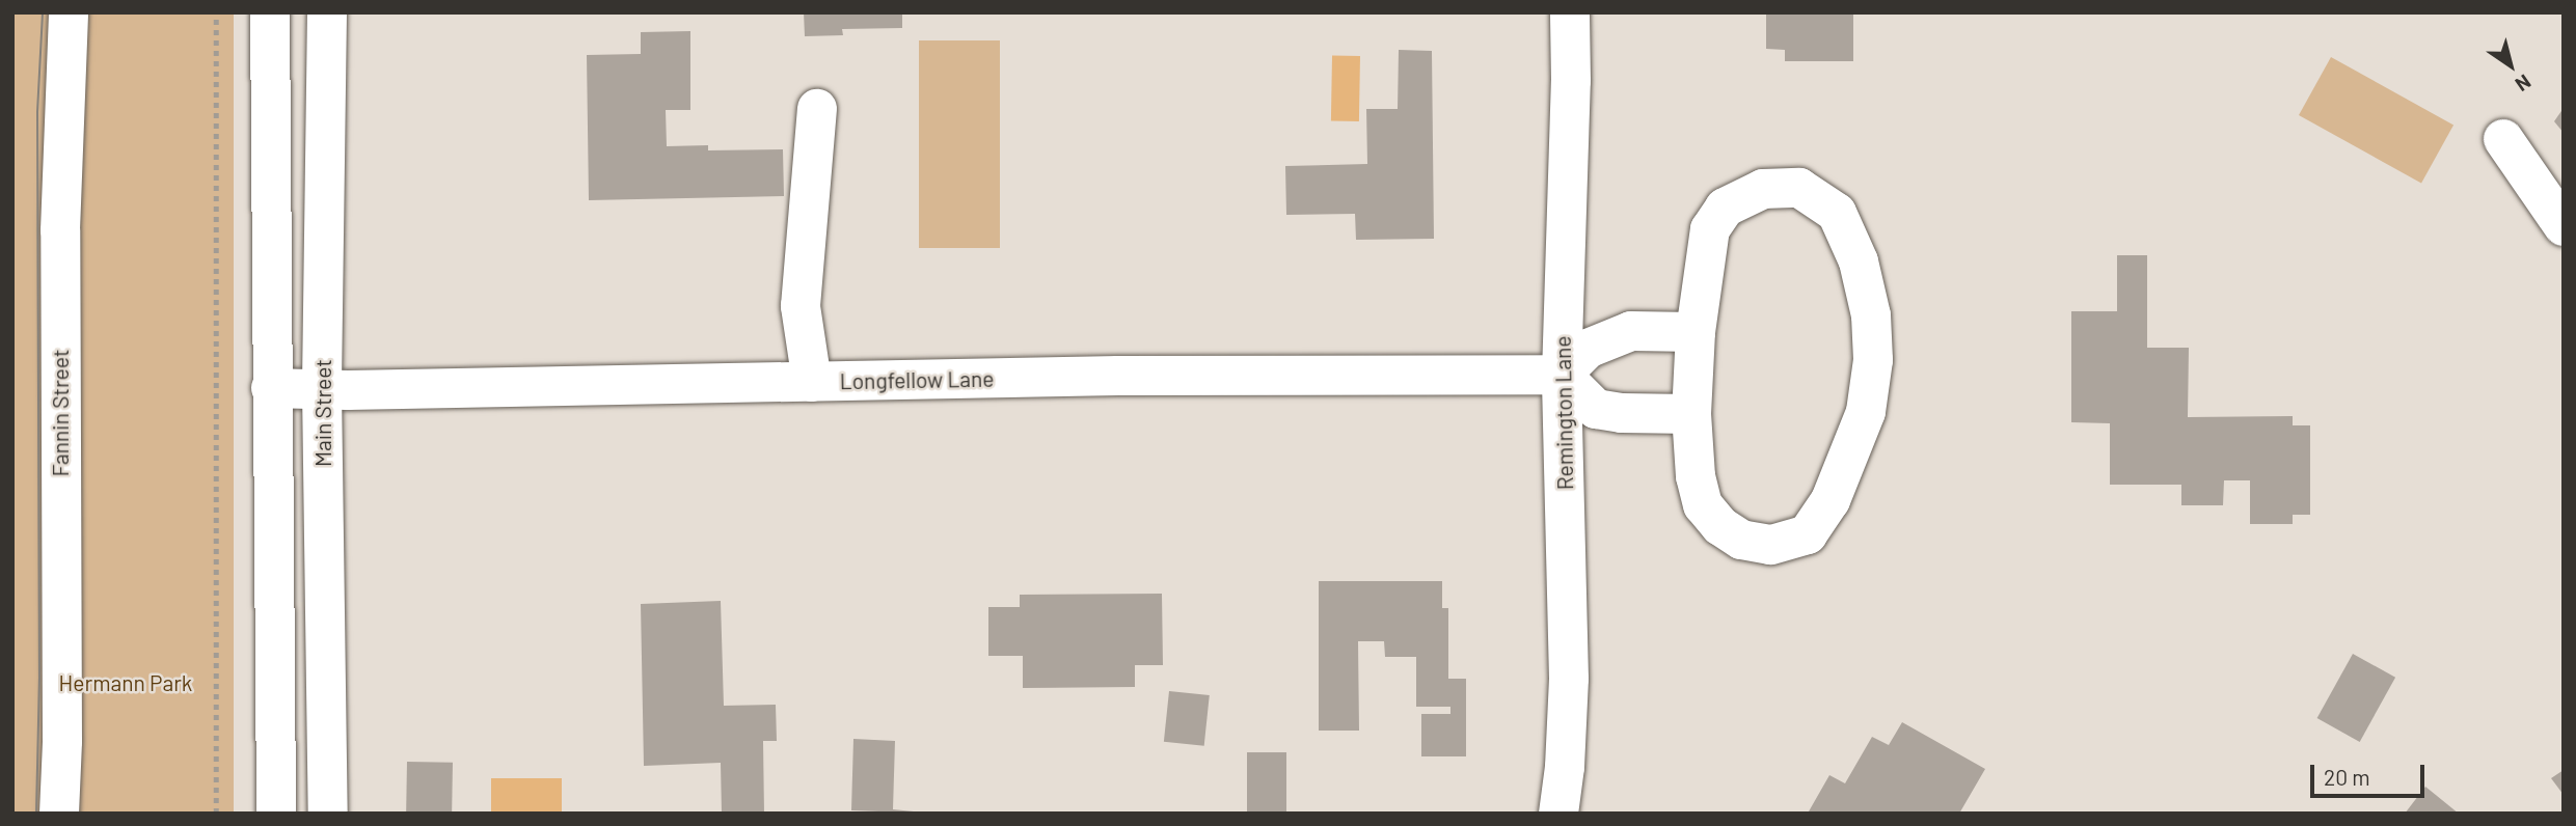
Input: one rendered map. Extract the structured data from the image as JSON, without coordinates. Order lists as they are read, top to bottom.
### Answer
{
  "streets": {
    "street": [
      "Longfellow Lane",
      "Fannin Street",
      "Main Street",
      "Remington Lane"
    ]
  },
  "crossings": [
    ["Longfellow Lane", "Main Street"],
    ["Longfellow Lane", "Remington Lane"]
  ],
  "parks": ["Hermann Park"],
  "scale_bar": "20 m",
  "north": "bottom right"
}
